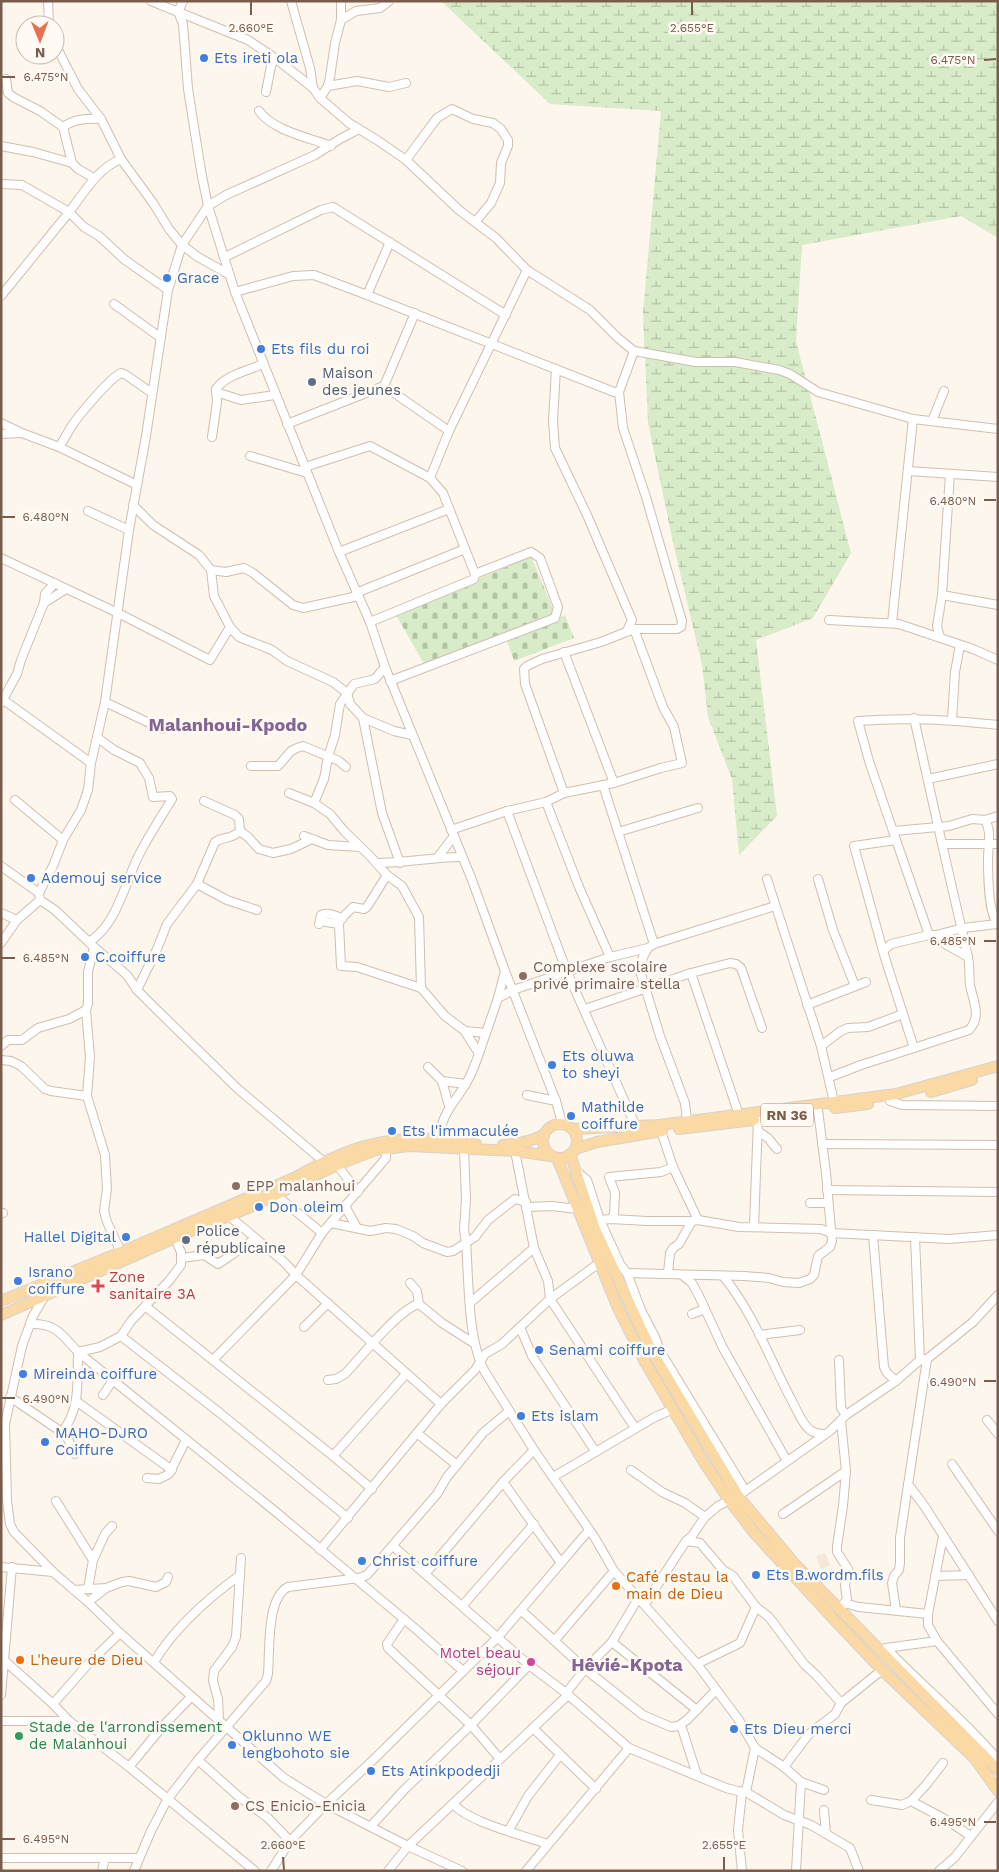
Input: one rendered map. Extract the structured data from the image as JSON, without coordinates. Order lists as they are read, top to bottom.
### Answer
{
  "streets": {
    "main road": ["RN 36"]
  },
  "districts": ["Malanhoui-Kpodo", "Hêvié-Kpota"],
  "places": {
    "other": [
      "Ets ireti ola",
      "Grace",
      "Ets fils du roi",
      "Maison des jeunes",
      "Ademouj service",
      "C.coiffure",
      "Complexe scolaire privé primaire stella",
      "Ets oluwa to sheyi",
      "Mathilde coiffure",
      "Ets l'immaculée",
      "EPP malanhoui",
      "Don oleim",
      "Hallel Digital",
      "Police républicaine",
      "Israno coiffure",
      "Senami coiffure",
      "Mireinda coiffure",
      "Ets islam",
      "MAHO-DJRO Coiffure",
      "Christ coiffure",
      "Ets B.wordm.fils",
      "Café restau la main de Dieu",
      "L'heure de Dieu",
      "Motel beau séjour",
      "Ets Dieu merci",
      "Stade de l'arrondissement de Malanhoui",
      "Oklunno WE lengbohoto sie",
      "Ets Atinkpodedji",
      "CS Enicio-Enicia"
    ],
    "health": ["Zone sanitaire 3A"]
  },
  "north": "bottom",
  "coordinates": [
    "2.660°E",
    "2.655°E",
    "6.475°N",
    "6.480°N",
    "6.485°N",
    "6.490°N",
    "6.495°N"
  ]
}
